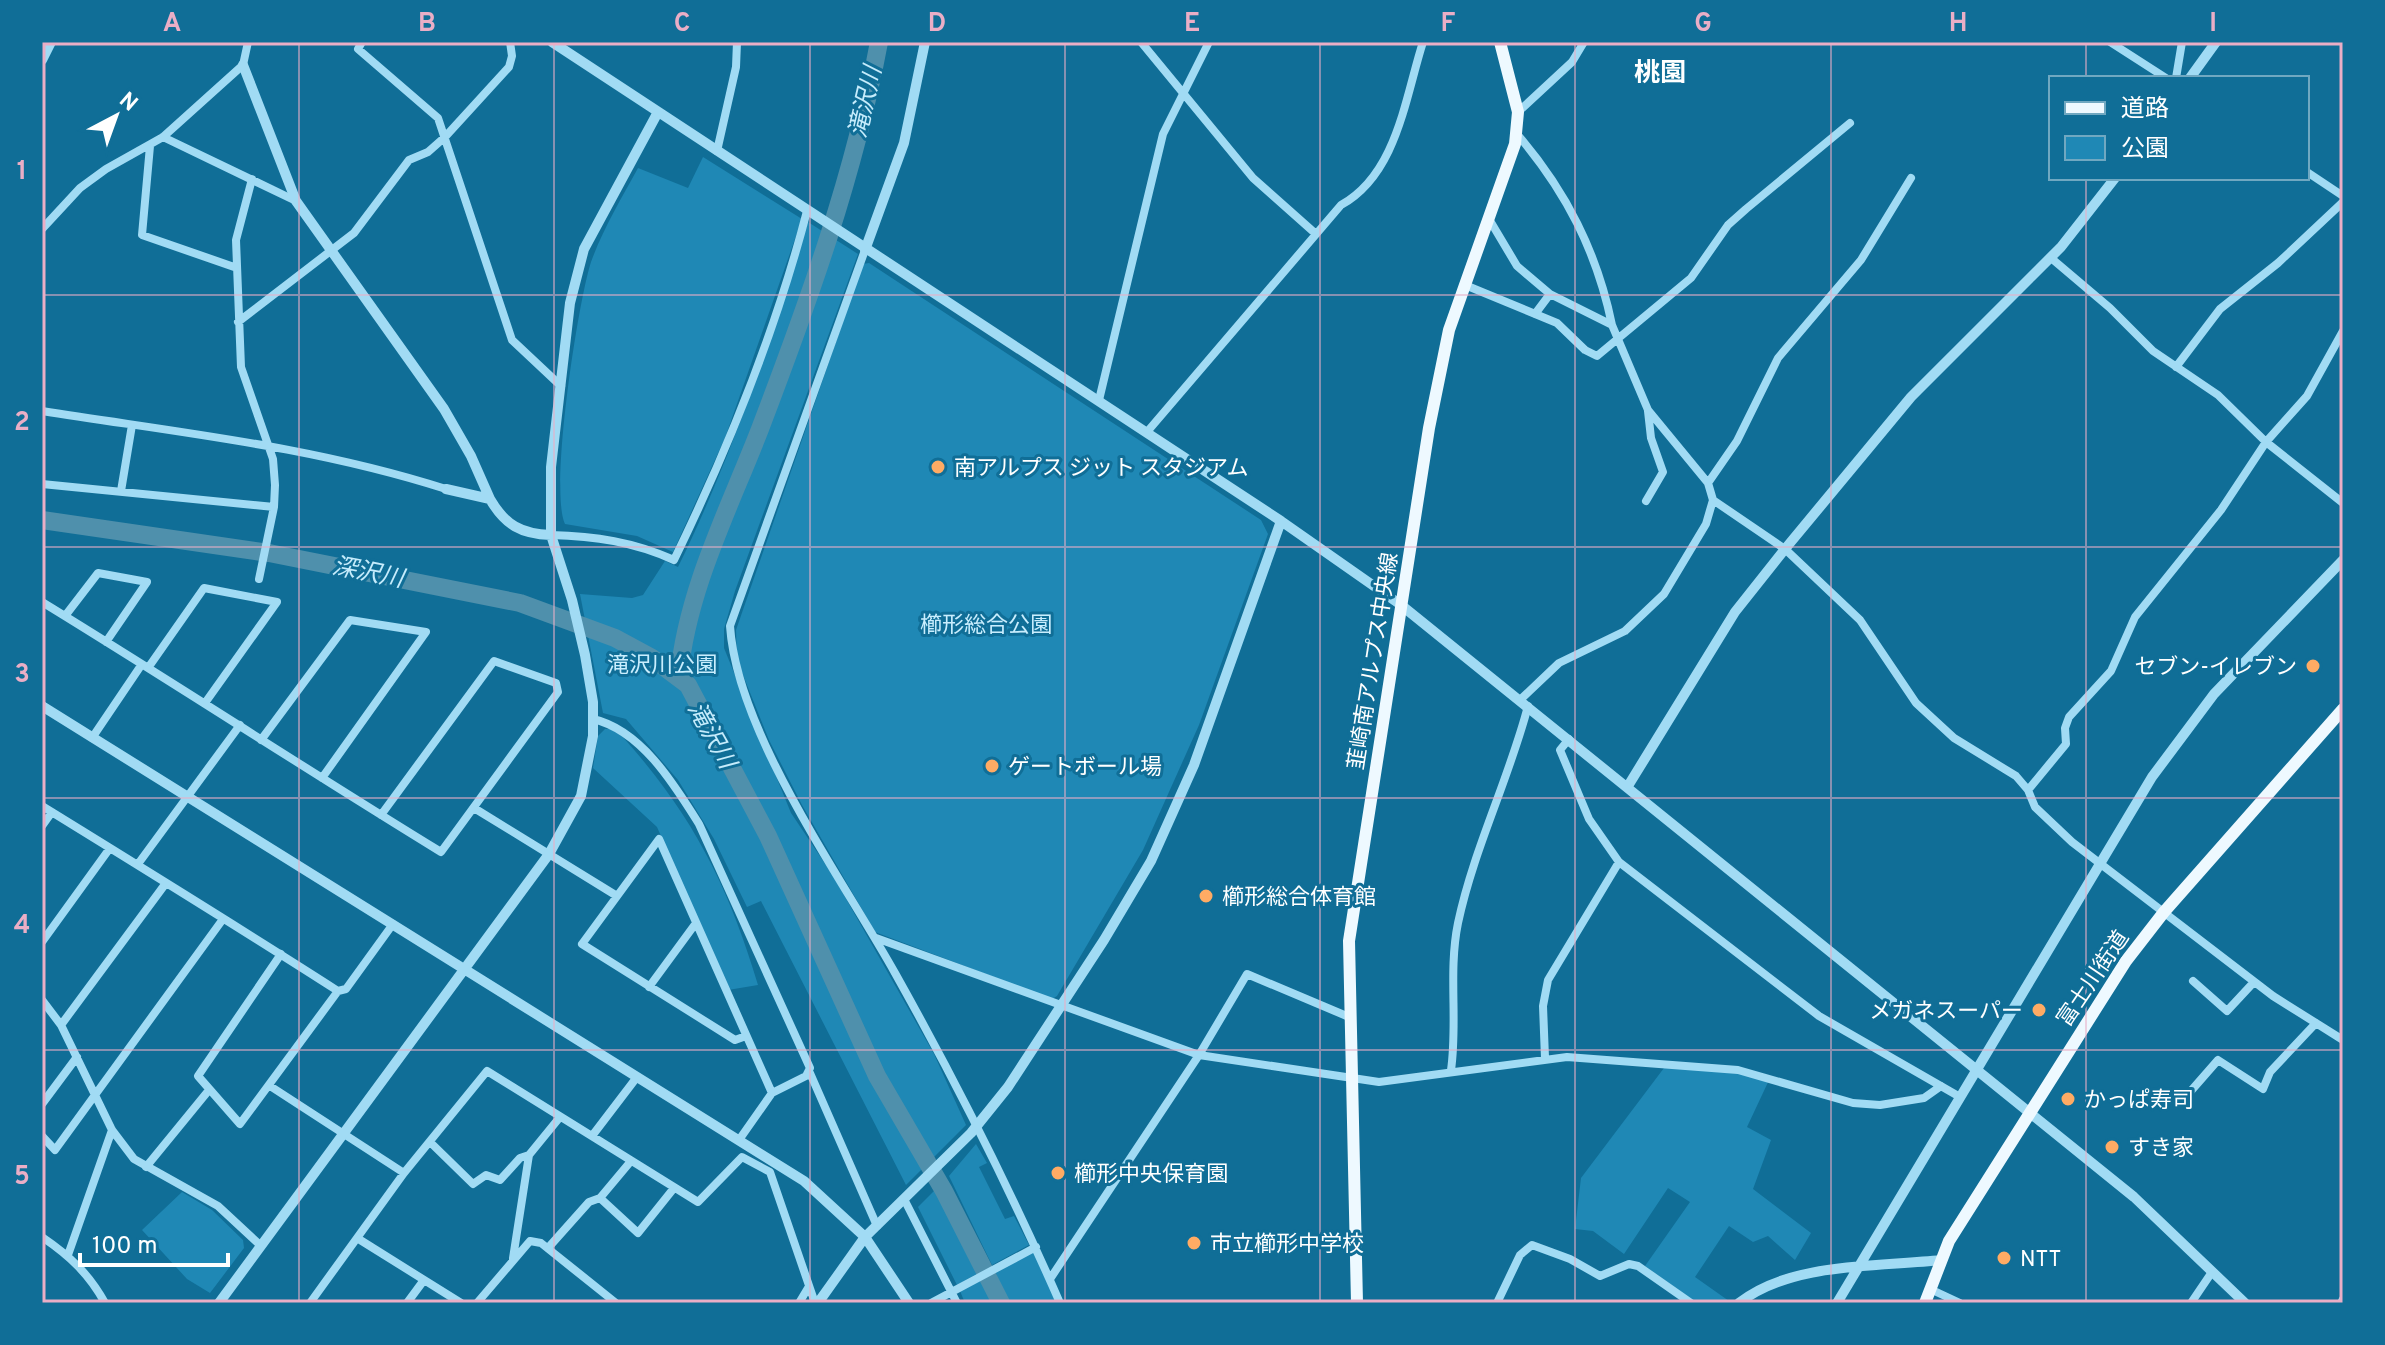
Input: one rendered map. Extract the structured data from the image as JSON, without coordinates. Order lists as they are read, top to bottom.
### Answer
{
  "streets": {
    "main road": ["韮崎南アルプス中央線", "富士川街道"]
  },
  "districts": ["桃園"],
  "water": ["滝沢川", "深沢川"],
  "parks": ["櫛形総合公園", "滝沢川公園"],
  "places": [
    "南アルプス ジット スタジアム",
    "セブン-イレブン",
    "ゲートボール場",
    "櫛形総合体育館",
    "メガネスーパー",
    "かっぱ寿司",
    "すき家",
    "櫛形中央保育園",
    "市立櫛形中学校",
    "NTT"
  ],
  "legend": ["道路", "公園"],
  "scale_bar": "100 m",
  "north": "top right",
  "grid": {
    "columns": [
      "A",
      "B",
      "C",
      "D",
      "E",
      "F",
      "G",
      "H",
      "I"
    ],
    "rows": [
      "1",
      "2",
      "3",
      "4",
      "5"
    ]
  }
}
